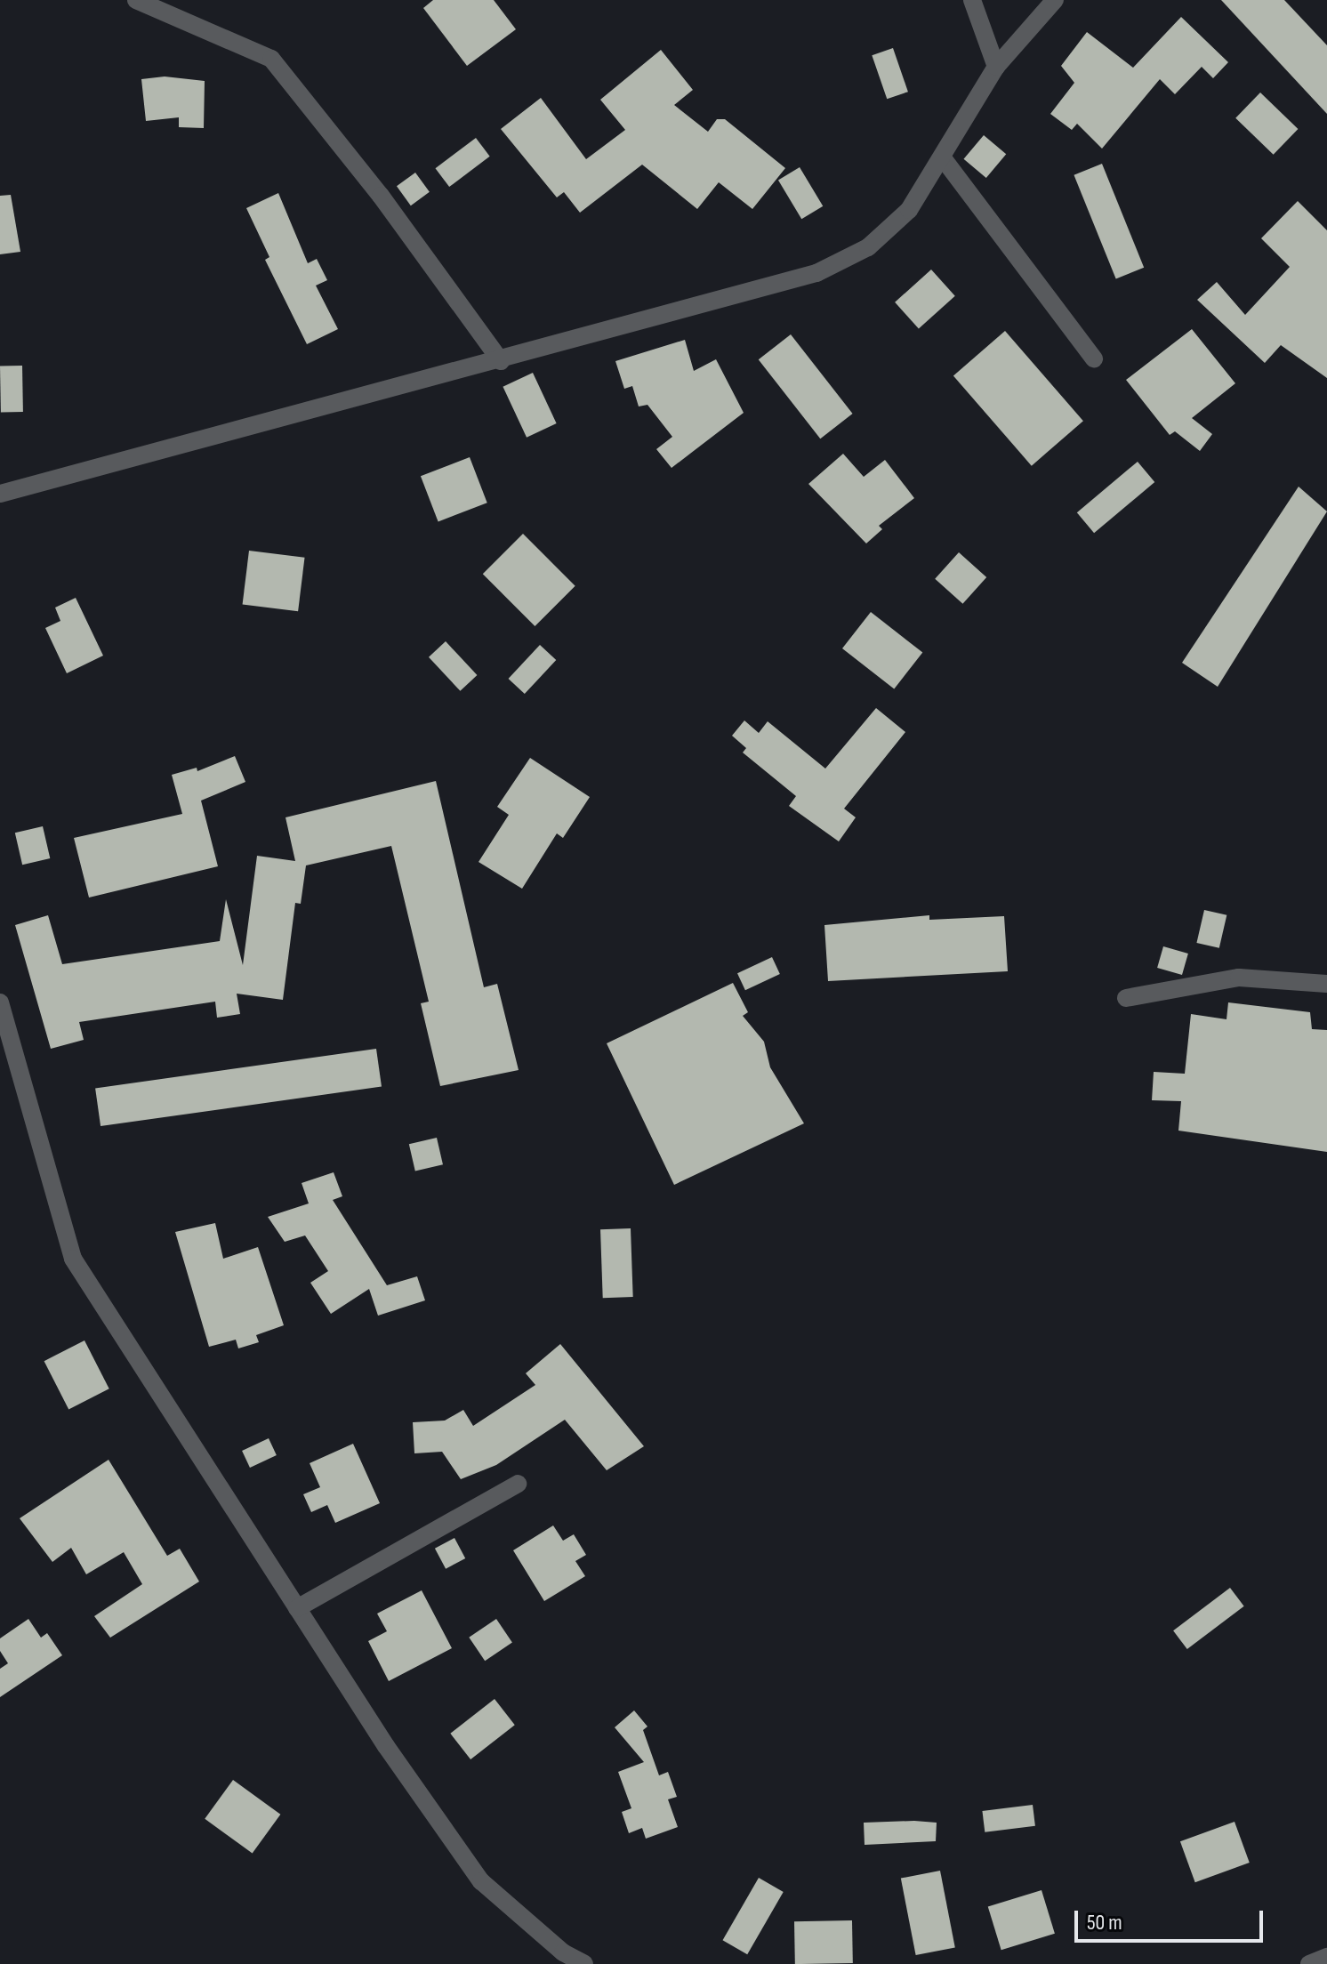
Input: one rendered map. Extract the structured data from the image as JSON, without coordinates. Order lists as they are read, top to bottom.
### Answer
{
  "scale_bar": "50 m"
}
